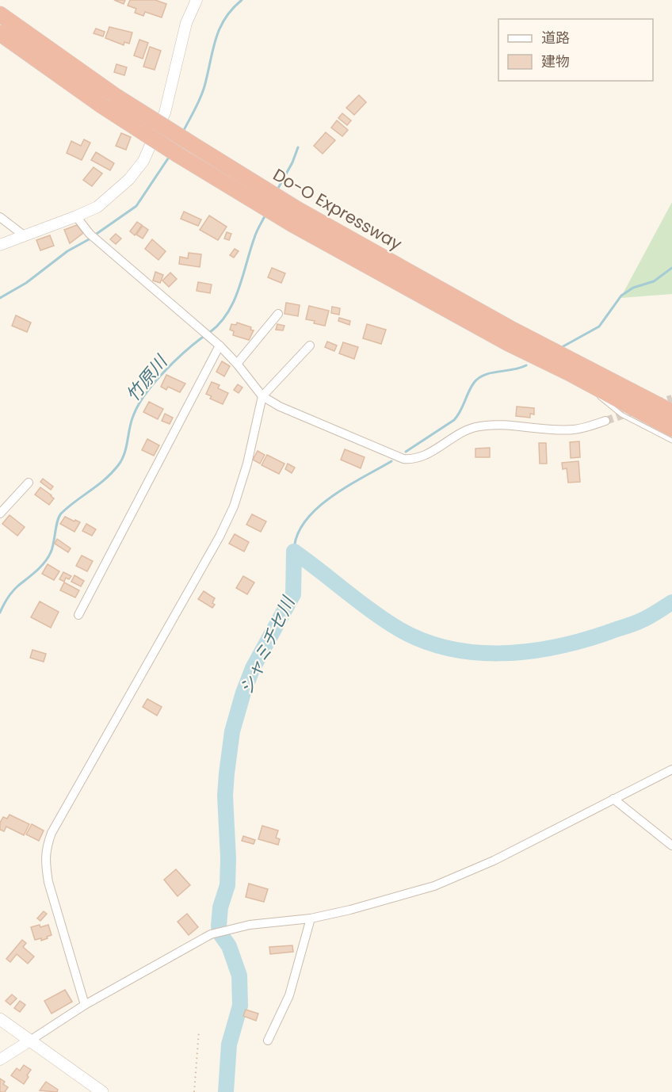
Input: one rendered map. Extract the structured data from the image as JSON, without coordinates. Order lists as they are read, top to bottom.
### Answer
{
  "streets": {
    "highway": ["Do-O Expressway"]
  },
  "water": ["竹原川", "シャミチセ川"],
  "legend": ["道路", "建物"]
}
